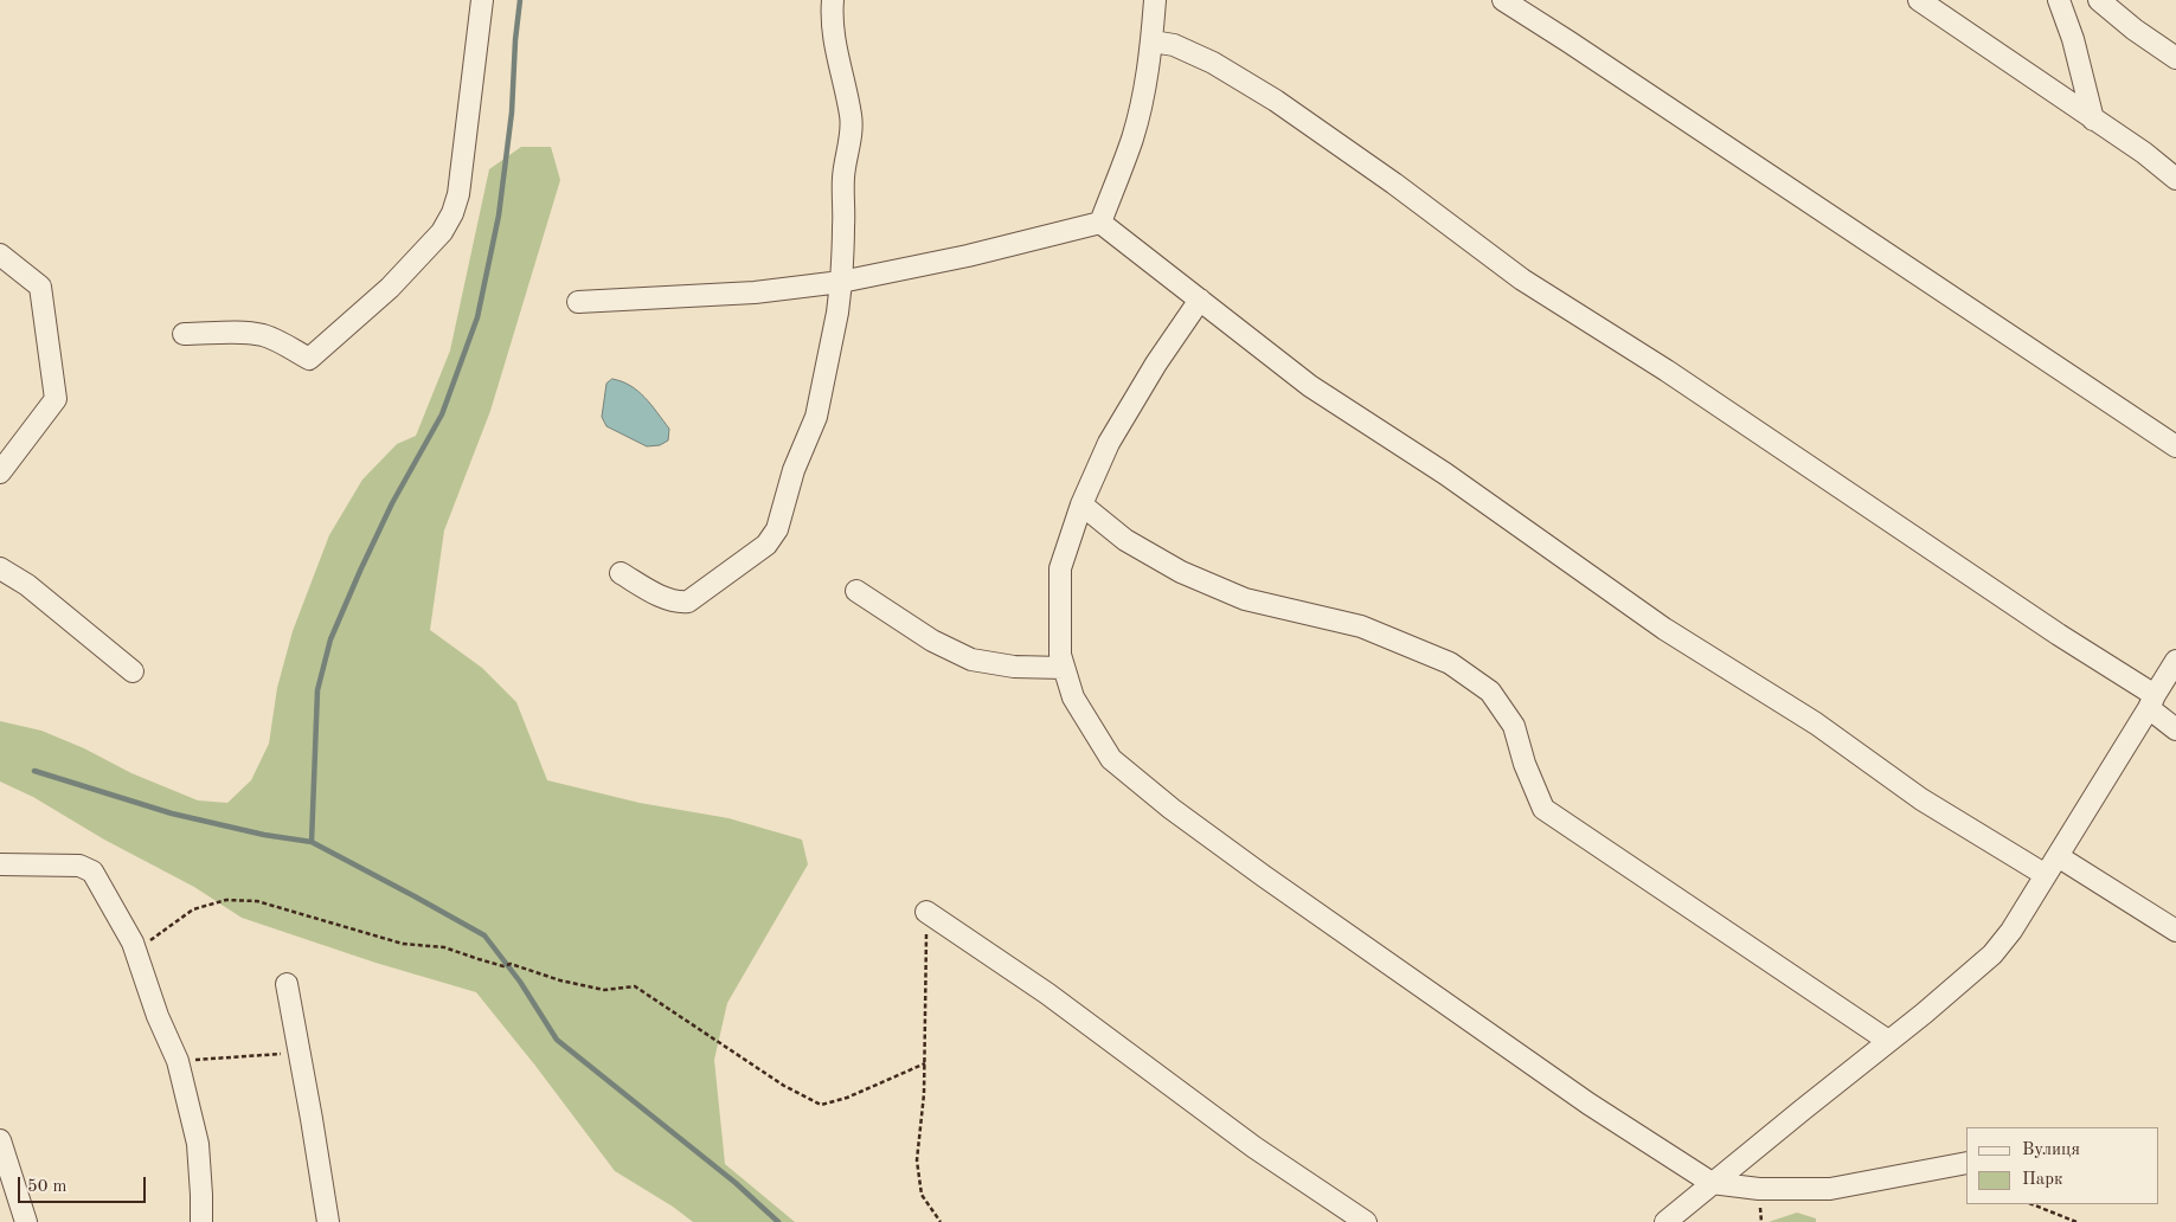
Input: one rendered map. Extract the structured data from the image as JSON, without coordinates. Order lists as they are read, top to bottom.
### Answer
{
  "legend": ["Вулиця", "Парк"],
  "scale_bar": "50 m"
}
